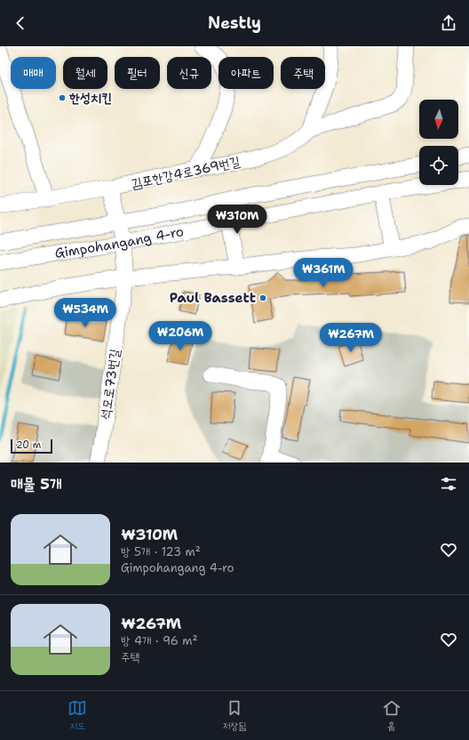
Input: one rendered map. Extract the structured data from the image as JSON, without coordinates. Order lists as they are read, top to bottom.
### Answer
{
  "streets": {
    "street": ["김포한강4로369번길", "Gimpohangang 4-ro", "석모로73번길"]
  },
  "crossings": [
    ["Gimpohangang 4-ro", "석모로73번길"]
  ],
  "places": ["한성치킨", "Paul Bassett"],
  "scale_bar": "20 m",
  "north": "bottom",
  "page": {
    "header": "Nestly",
    "chip": [
      "매매",
      "월세",
      "필터",
      "신규",
      "아파트",
      "주택"
    ],
    "price": [
      "₩310M",
      "₩361M",
      "₩534M",
      "₩206M",
      "₩267M"
    ],
    "scale": "20 m",
    "heading": "매물 5개",
    "list": [
      {
        "name": "₩310M",
        "note": "방 5개 · 123 m² · Gimpohangang 4-ro"
      },
      {
        "name": "₩267M",
        "note": "방 4개 · 96 m² · 주택"
      }
    ],
    "tabs": ["지도", "저장됨", "홈"]
  }
}
